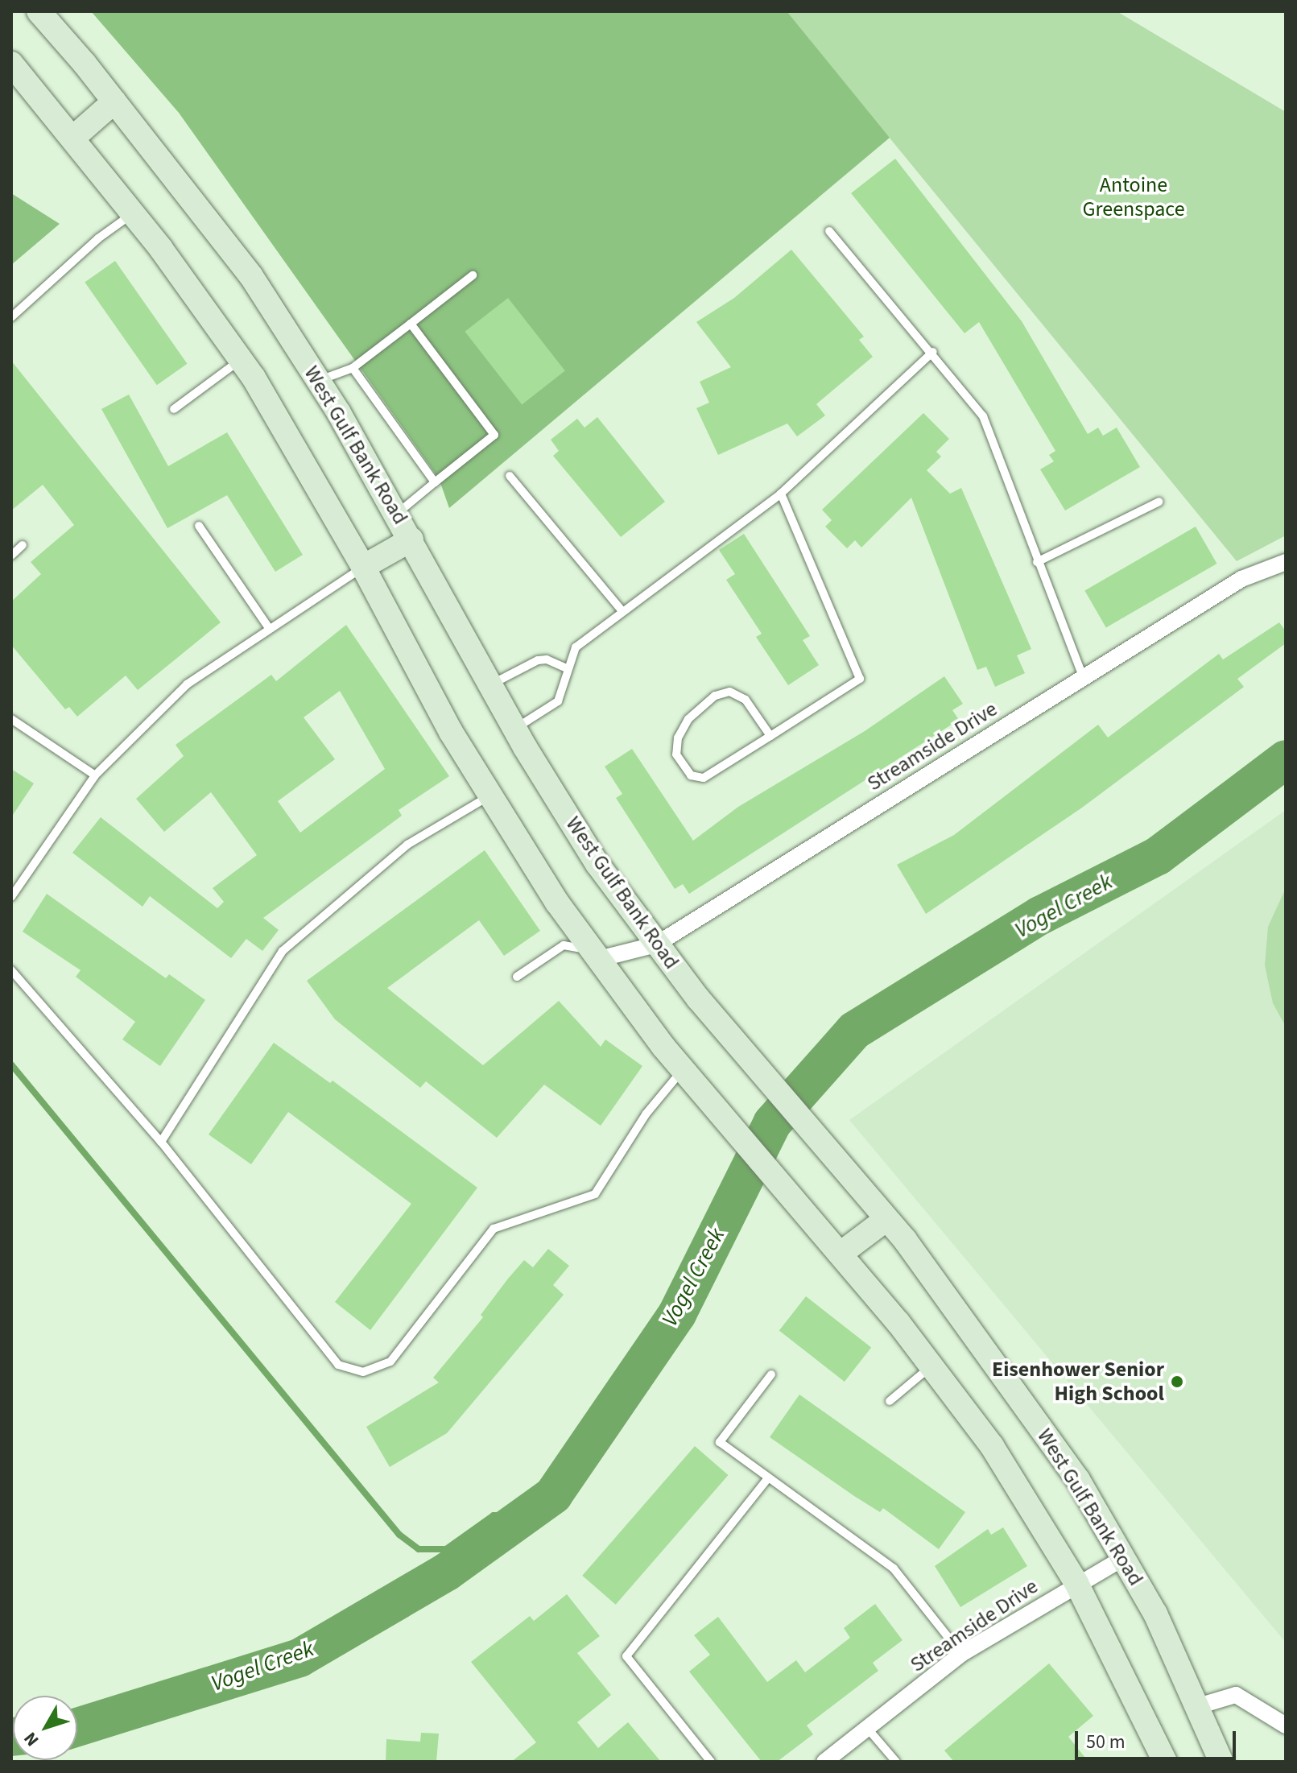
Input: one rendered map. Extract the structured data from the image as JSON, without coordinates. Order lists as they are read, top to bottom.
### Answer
{
  "streets": {
    "main road": ["West Gulf Bank Road"],
    "street": ["Streamside Drive"]
  },
  "crossings": [
    ["West Gulf Bank Road", "Streamside Drive"]
  ],
  "water": ["Vogel Creek"],
  "parks": ["Antoine Greenspace"],
  "places": ["Eisenhower Senior High School"],
  "scale_bar": "50 m",
  "north": "bottom left"
}
